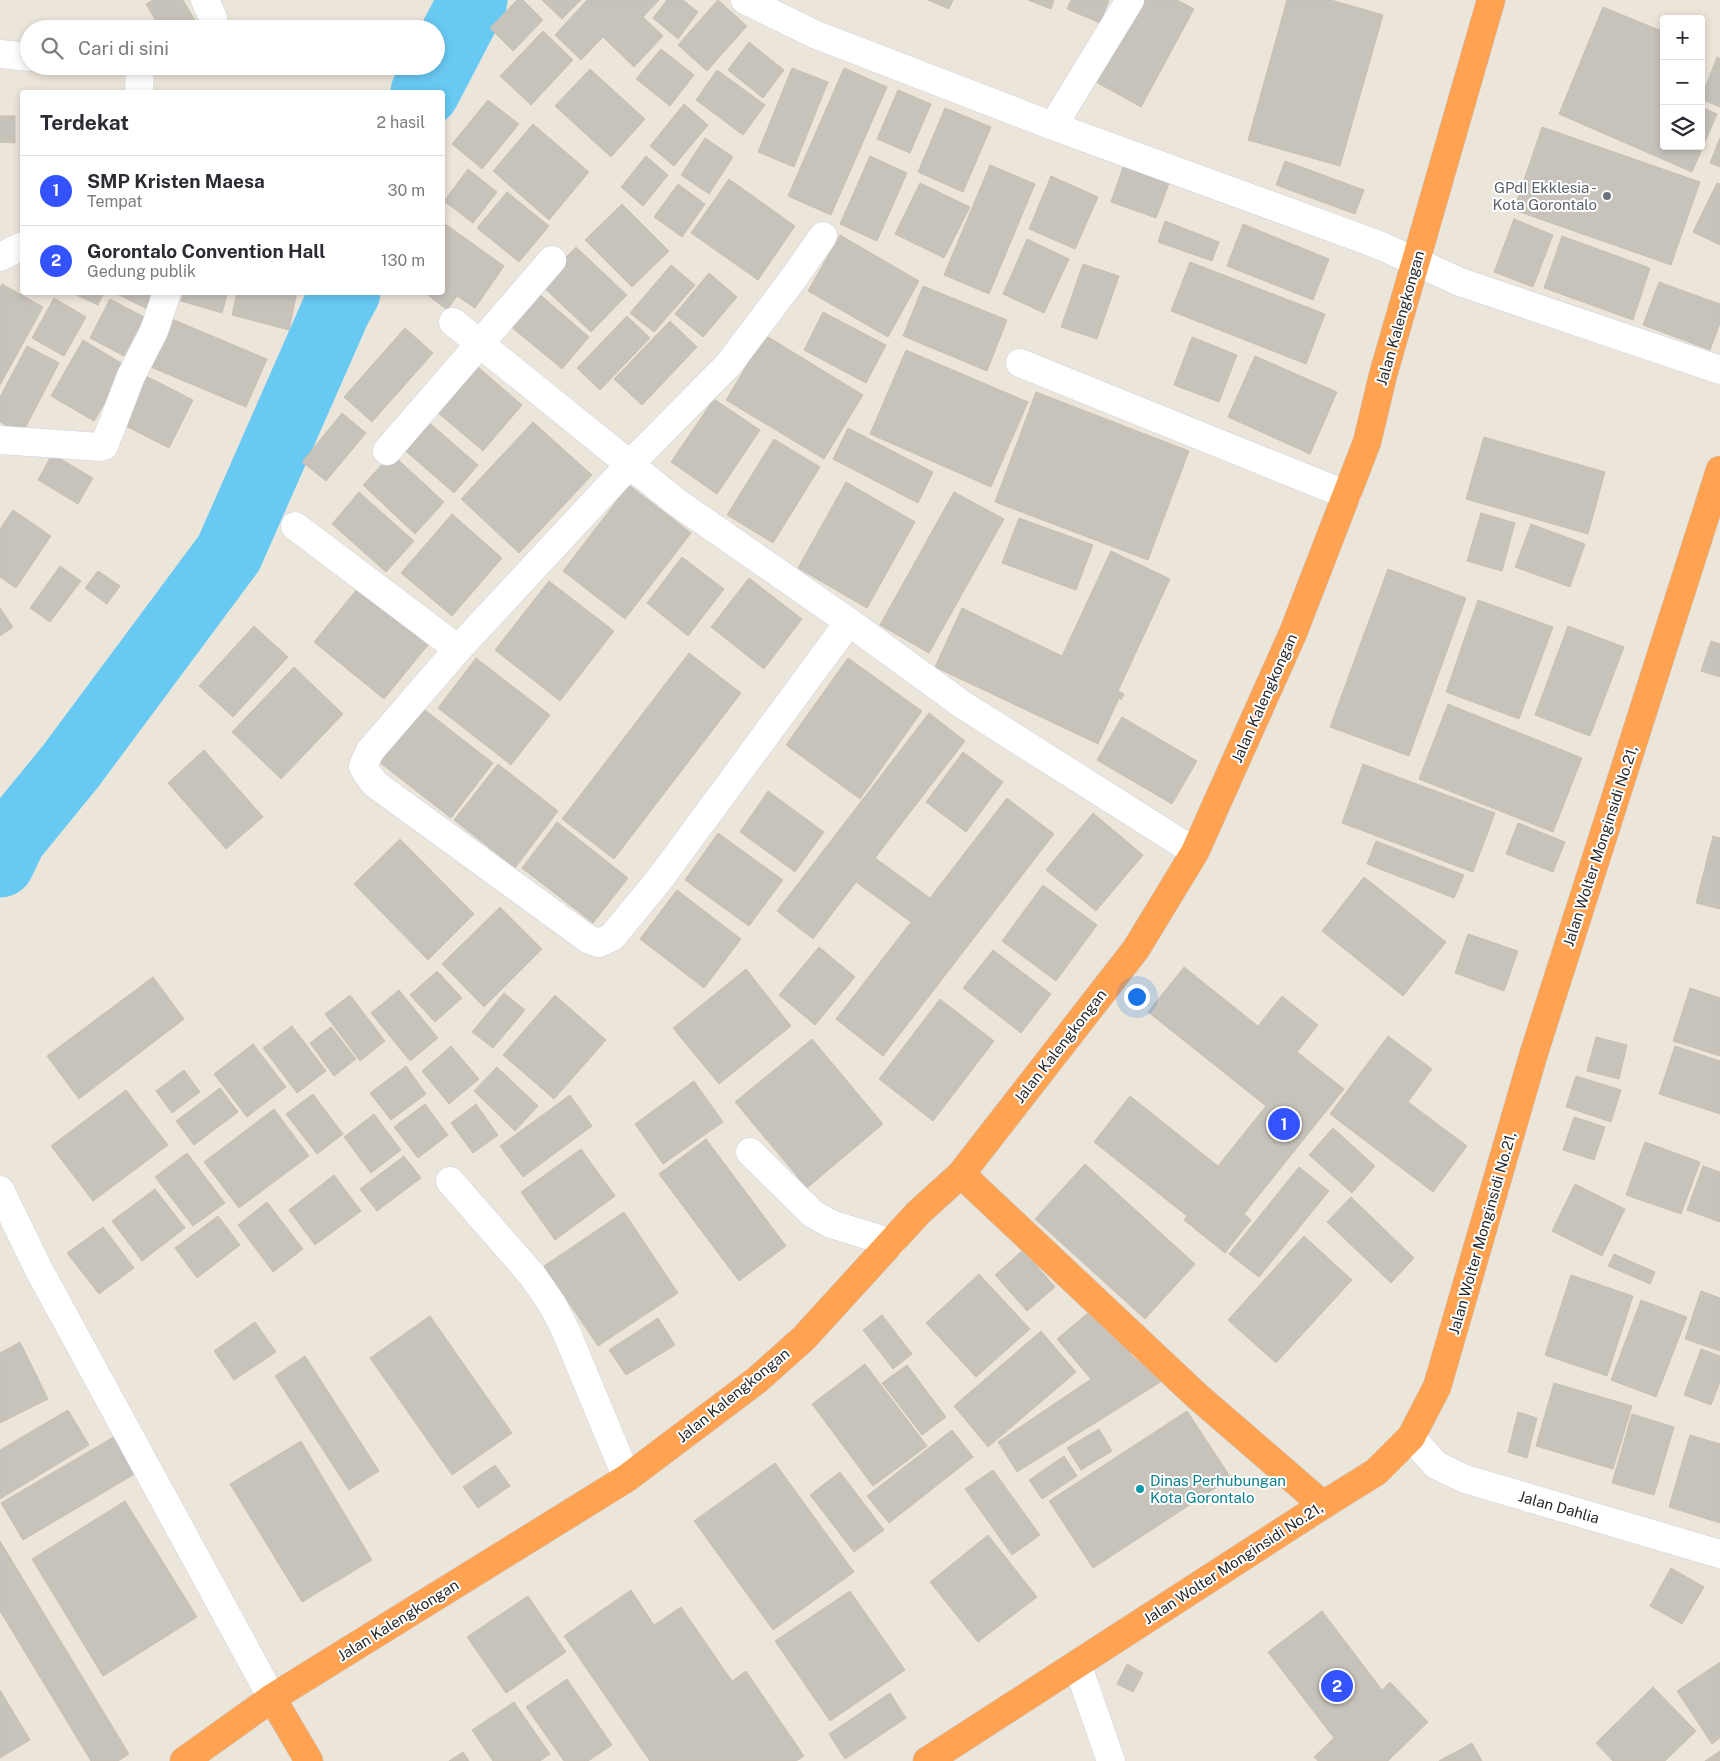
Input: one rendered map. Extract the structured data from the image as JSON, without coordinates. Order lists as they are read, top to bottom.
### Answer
{
  "streets": {
    "highway": ["Jalan Kalengkongan", "Jalan Wolter Monginsidi No.21,"],
    "street": ["Jalan Dahlia"]
  },
  "crossings": [
    ["Jalan Wolter Monginsidi No.21,", "Jalan Dahlia"]
  ],
  "places": ["GPdI Ekklesia - Kota Gorontalo", "Dinas Perhubungan Kota Gorontalo"],
  "page": {
    "map_buttons": ["+", "−"],
    "search": "Cari di sini",
    "heading": ["Terdekat", "2 hasil"],
    "list": [
      {
        "mark": "1",
        "name": "SMP Kristen Maesa",
        "note": "Tempat",
        "value": "30 m"
      },
      {
        "mark": "2",
        "name": "Gorontalo Convention Hall",
        "note": "Gedung publik",
        "value": "130 m"
      }
    ],
    "pins": ["1", "2"]
  }
}
